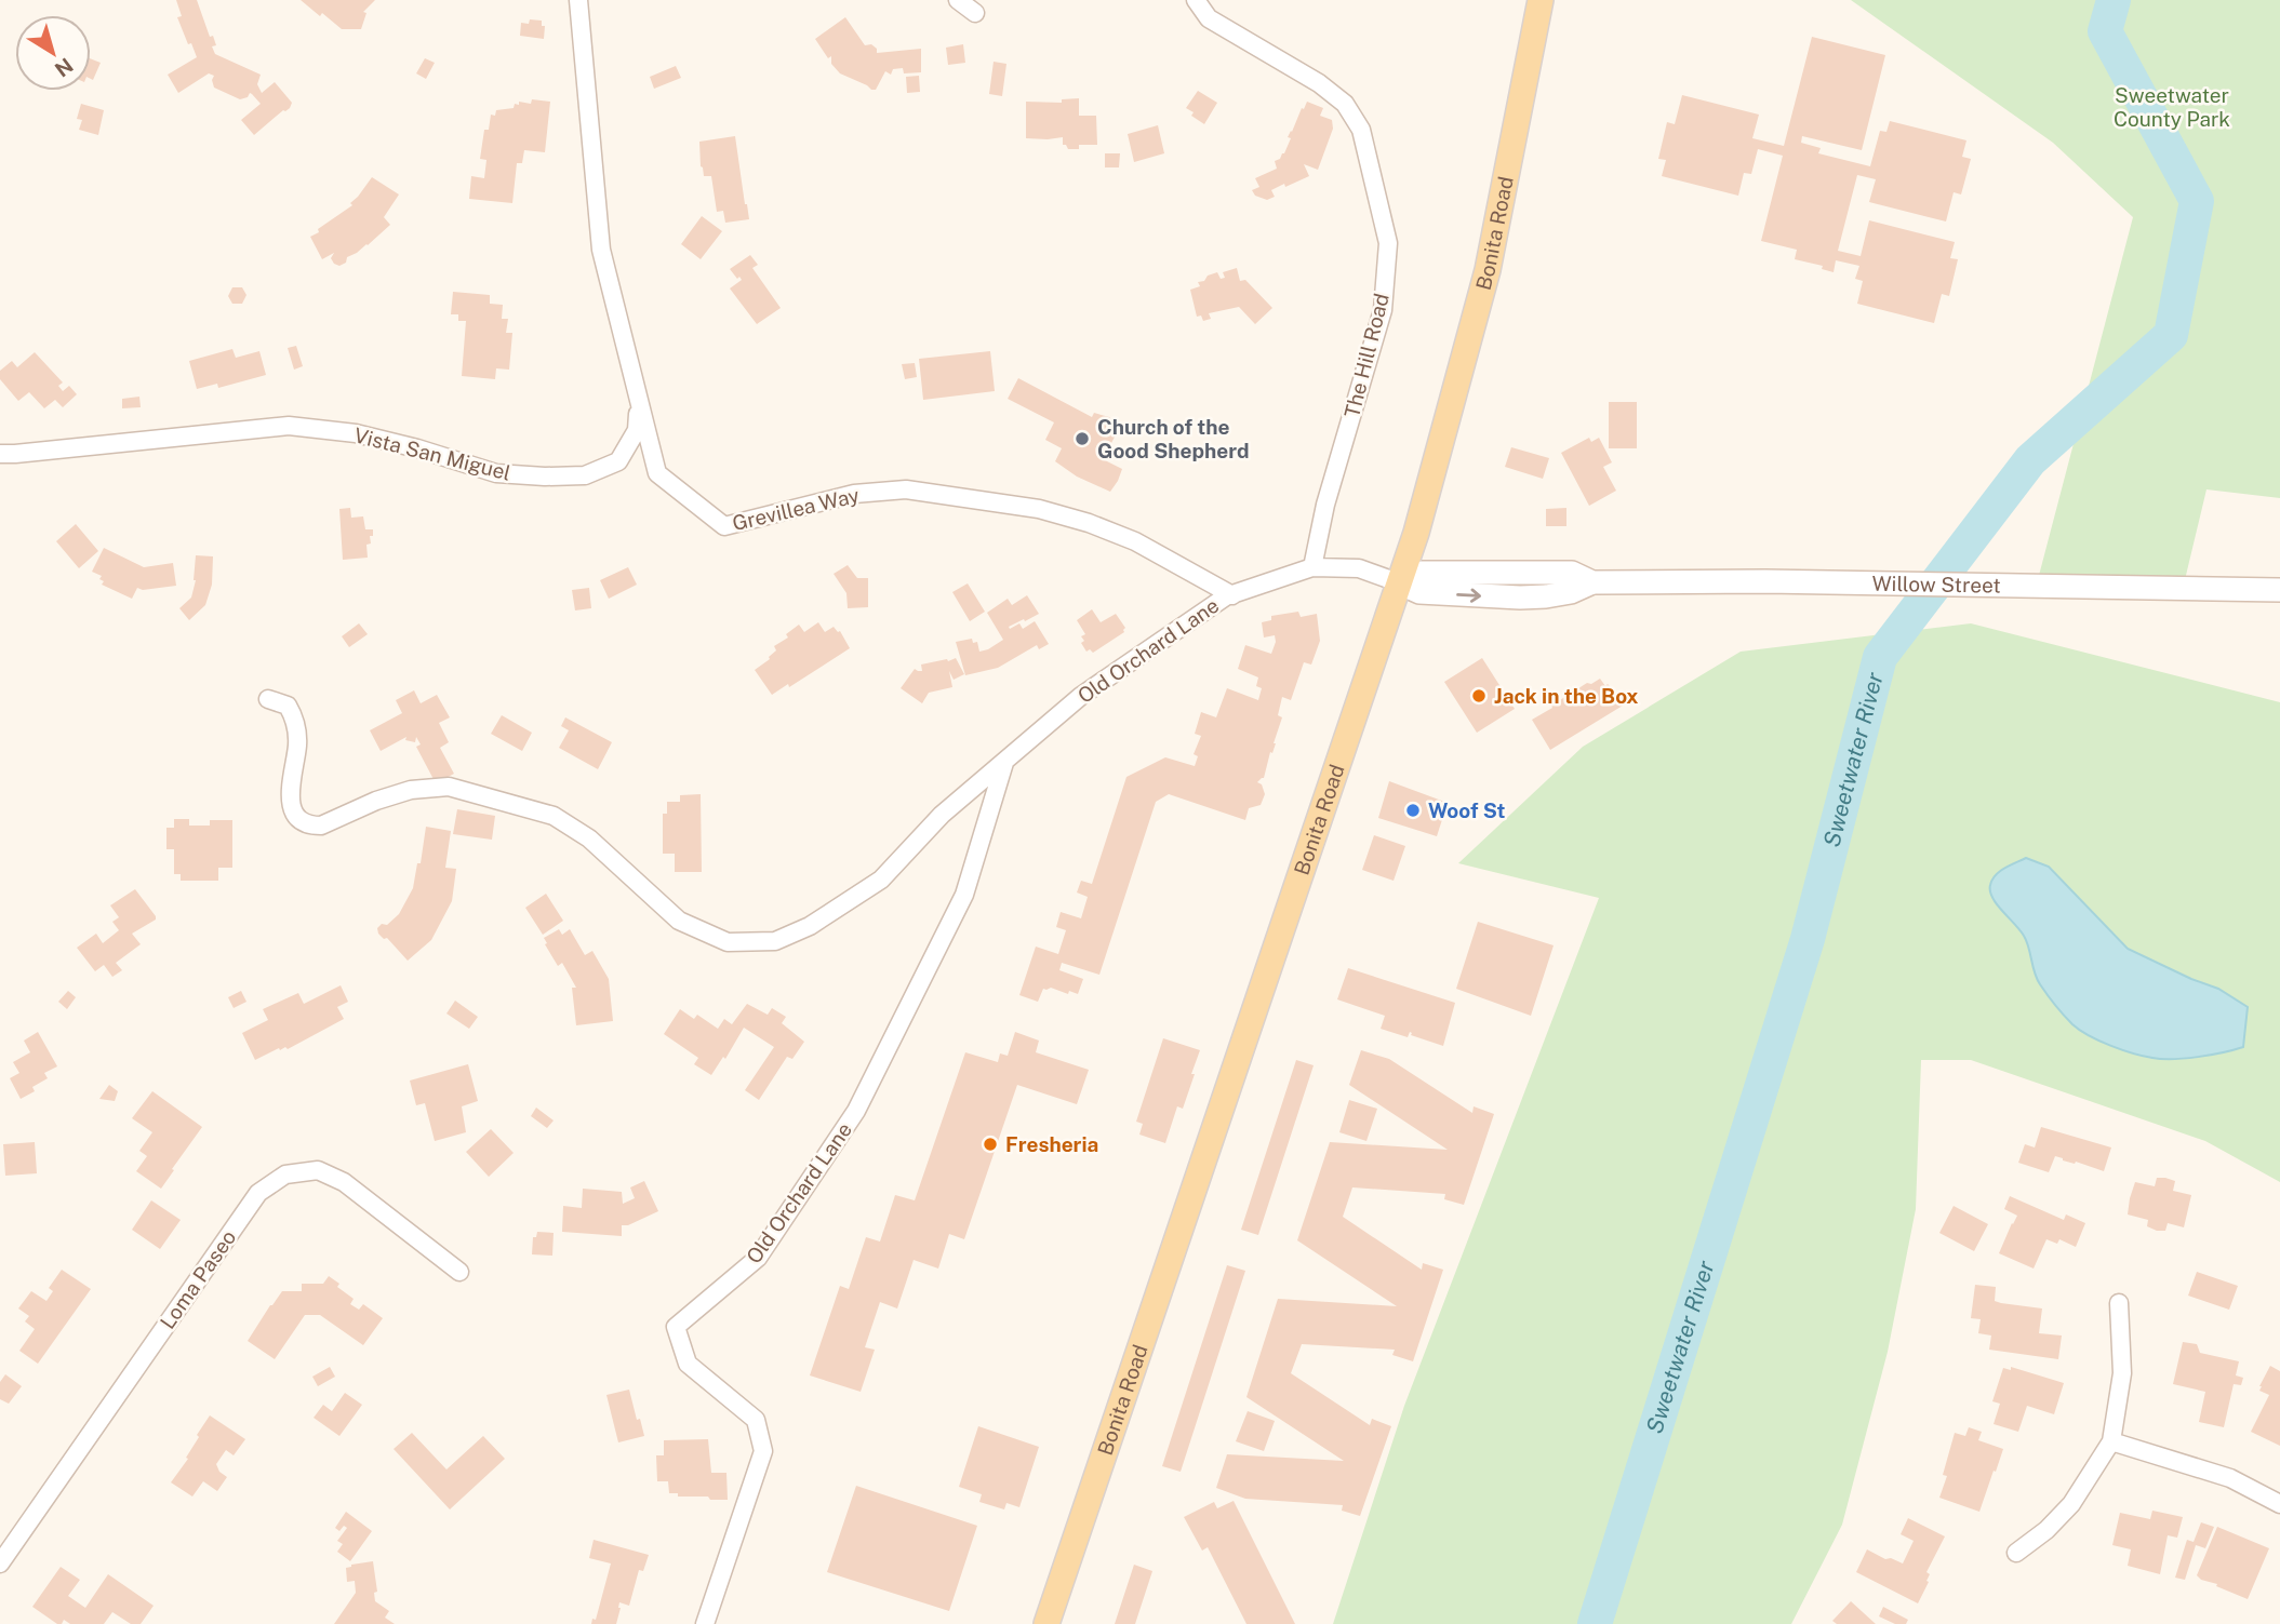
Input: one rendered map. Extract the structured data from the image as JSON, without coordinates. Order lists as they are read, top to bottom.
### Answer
{
  "streets": {
    "main road": ["Bonita Road", "Willow Street"],
    "street": [
      "The Hill Road",
      "Vista San Miguel",
      "Grevillea Way",
      "Old Orchard Lane",
      "Loma Paseo"
    ]
  },
  "crossings": [
    ["Bonita Road", "Willow Street"],
    ["Bonita Road", "Old Orchard Lane"],
    ["The Hill Road", "Old Orchard Lane"],
    ["Vista San Miguel", "Grevillea Way"],
    ["Grevillea Way", "Old Orchard Lane"],
    ["Willow Street", "Old Orchard Lane"]
  ],
  "water": ["Sweetwater River"],
  "parks": ["Sweetwater County Park"],
  "places": [
    "Church of the Good Shepherd",
    "Jack in the Box",
    "Woof St",
    "Fresheria"
  ],
  "north": "bottom right"
}
